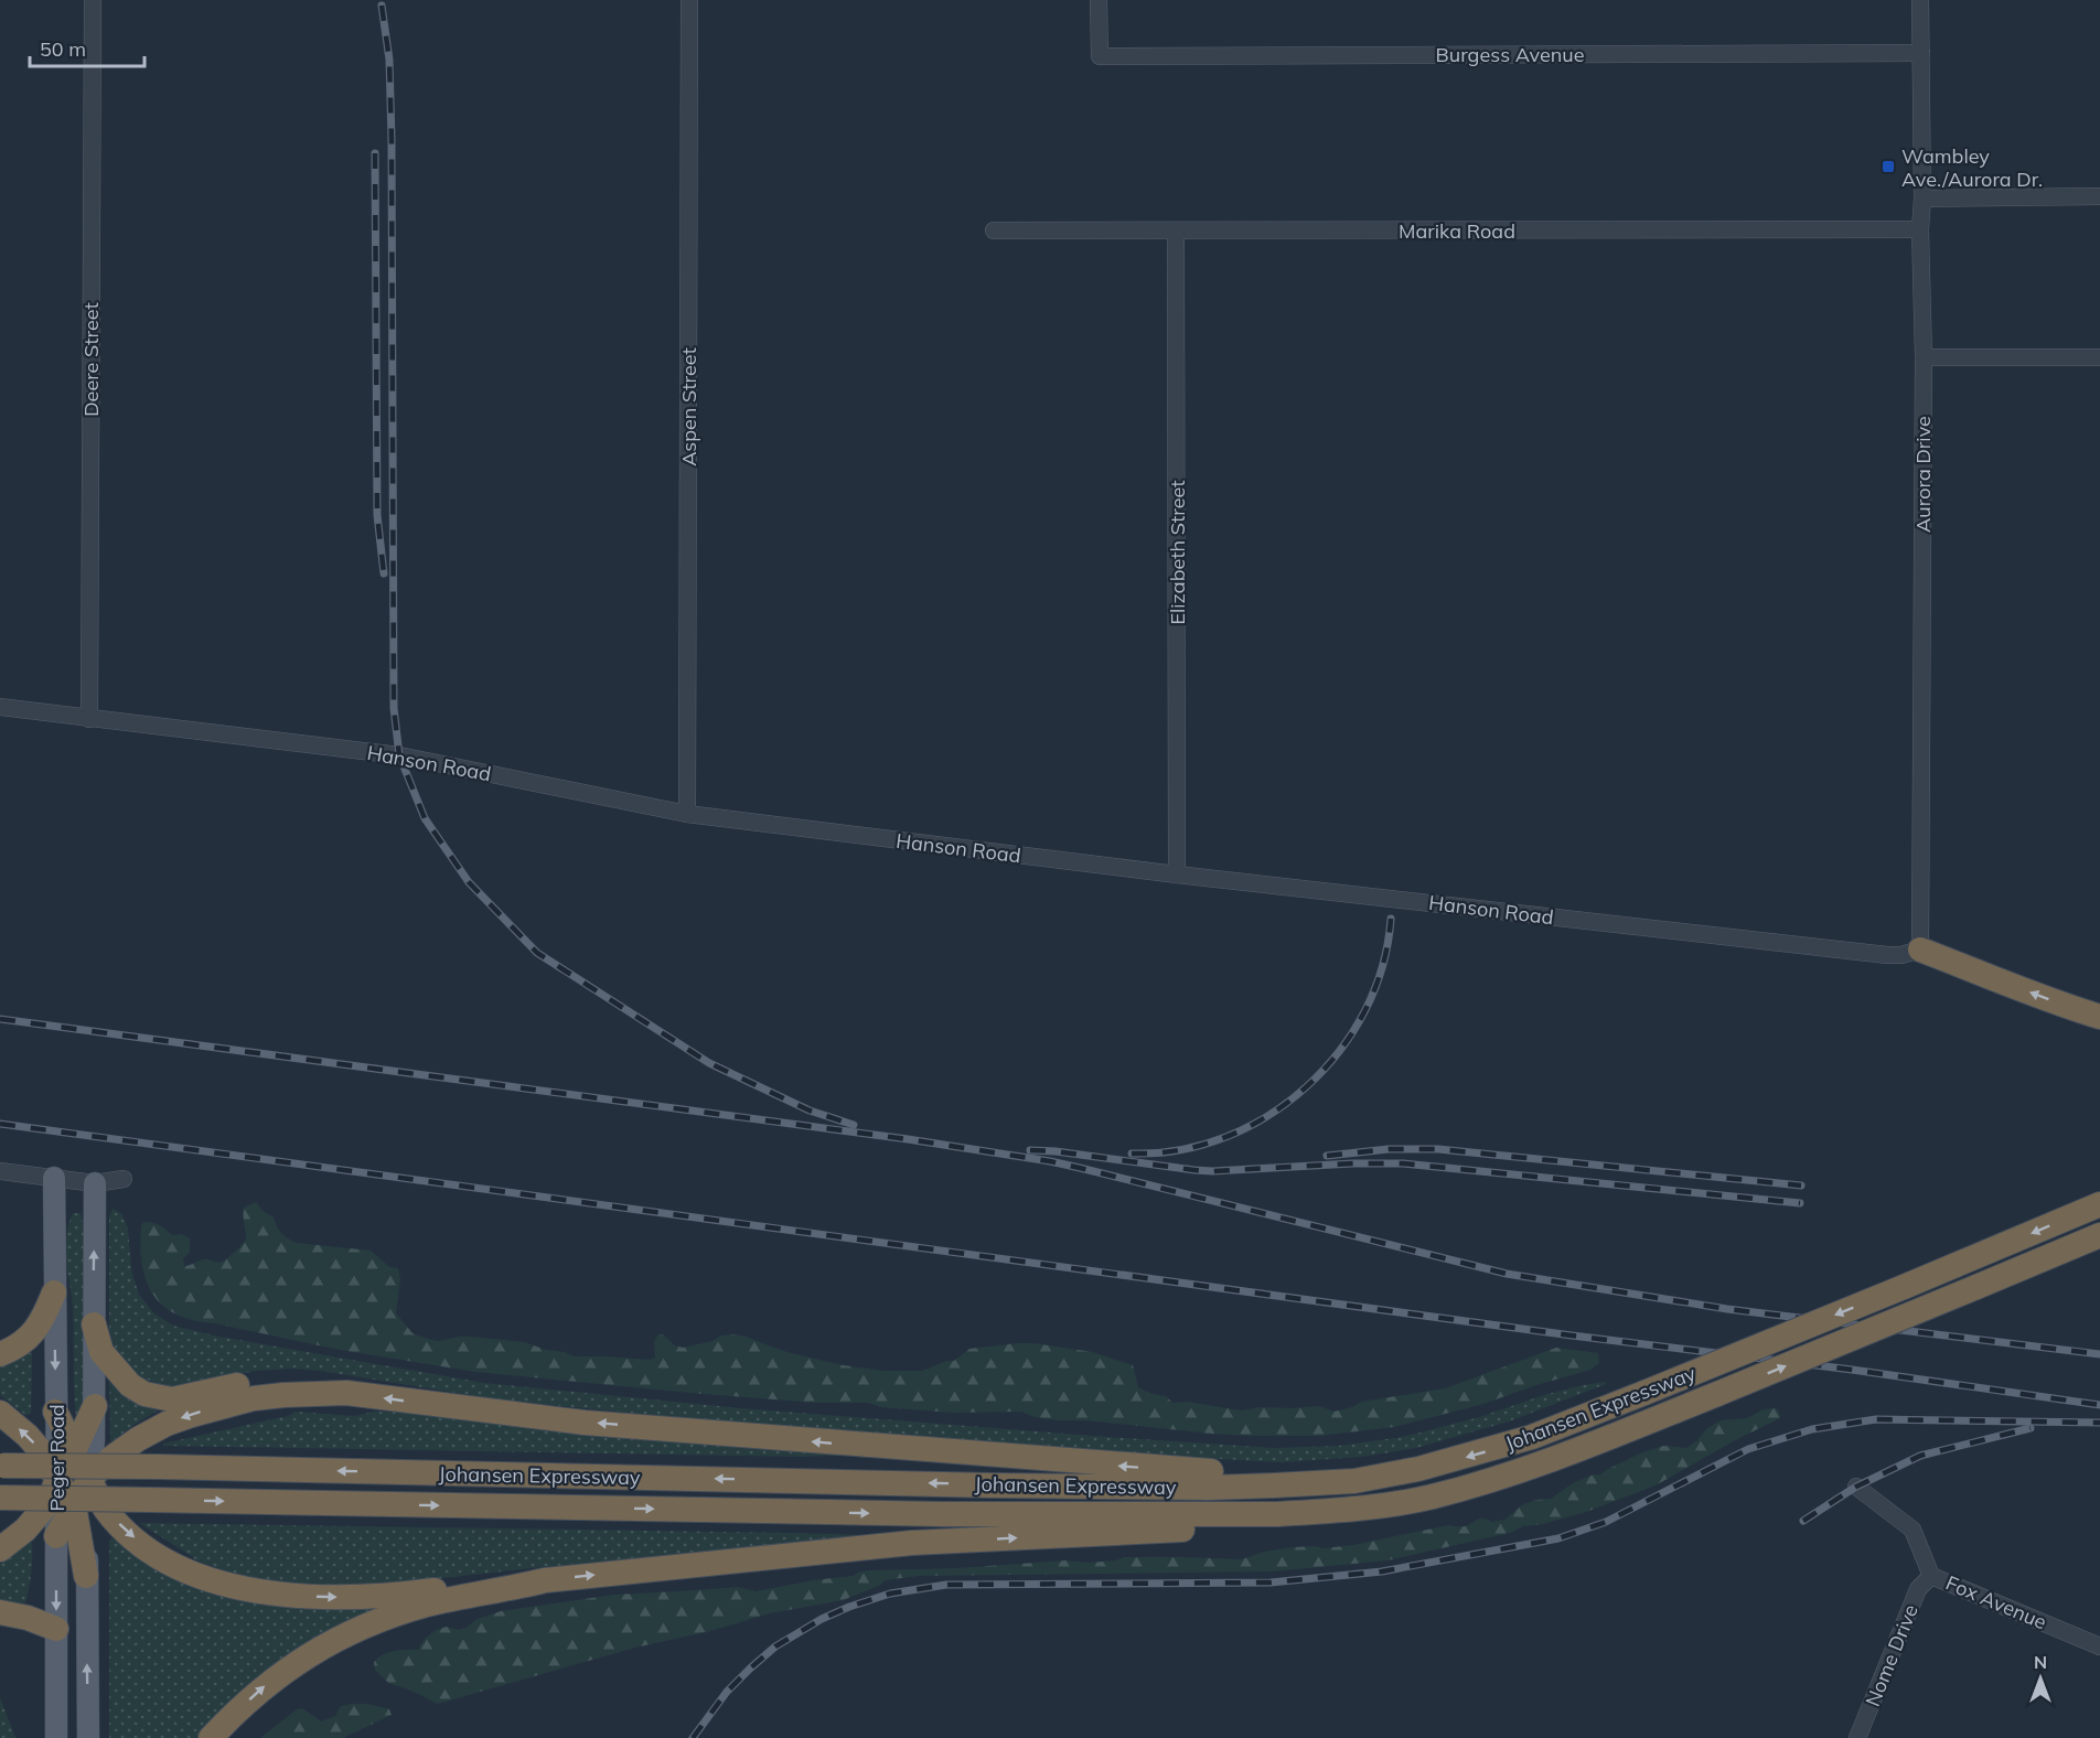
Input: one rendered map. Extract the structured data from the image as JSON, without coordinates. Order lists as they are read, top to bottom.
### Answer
{
  "streets": {
    "highway": ["Johansen Expressway"],
    "main road": ["Peger Road"],
    "street": [
      "Burgess Avenue",
      "Marika Road",
      "Deere Street",
      "Aspen Street",
      "Aurora Drive",
      "Elizabeth Street",
      "Hanson Road",
      "Fox Avenue",
      "Nome Drive"
    ]
  },
  "crossings": [
    ["Burgess Avenue", "Aurora Drive"],
    ["Marika Road", "Aurora Drive"],
    ["Marika Road", "Elizabeth Street"],
    ["Deere Street", "Hanson Road"],
    ["Aspen Street", "Hanson Road"],
    ["Aurora Drive", "Hanson Road"],
    ["Elizabeth Street", "Hanson Road"],
    ["Fox Avenue", "Nome Drive"]
  ],
  "places": {
    "transit": ["Wambley Ave./Aurora Dr."]
  },
  "scale_bar": "50 m",
  "north": "top"
}
